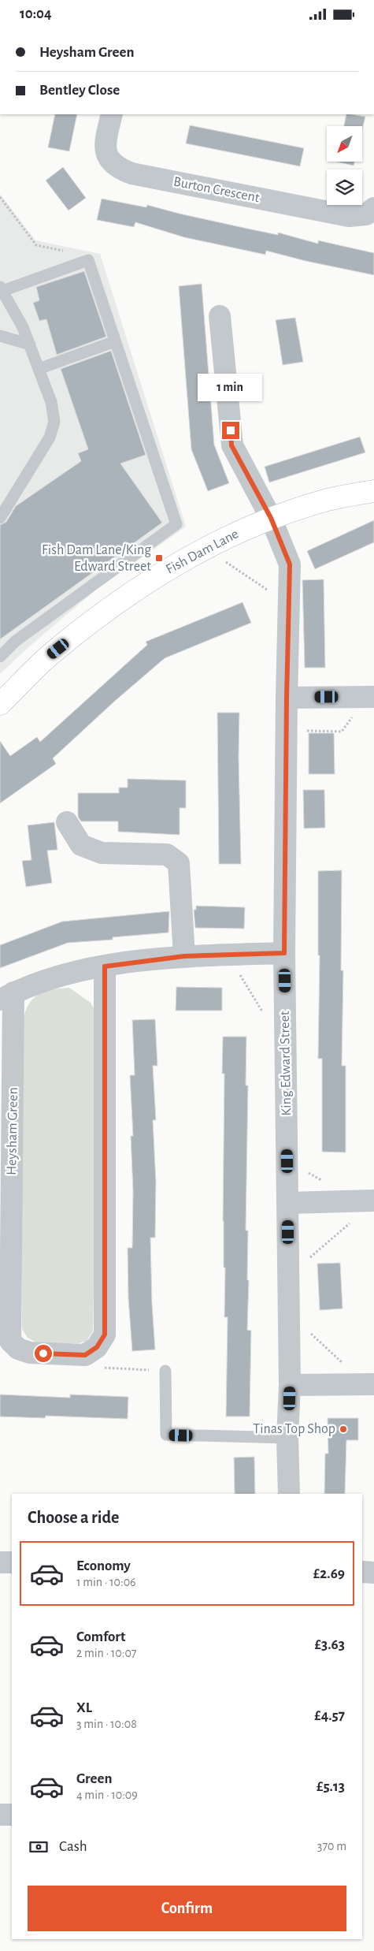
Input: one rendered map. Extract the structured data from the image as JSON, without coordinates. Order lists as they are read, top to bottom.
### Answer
{
  "streets": {
    "street": [
      "Burton Crescent",
      "Fish Dam Lane",
      "King Edward Street",
      "Heysham Green"
    ]
  },
  "crossings": [
    ["Fish Dam Lane", "King Edward Street"],
    ["King Edward Street", "Heysham Green"]
  ],
  "places": {
    "transit": ["Fish Dam Lane/King Edward Street"],
    "other": ["Tinas Top Shop"]
  },
  "north": "bottom left",
  "page": {
    "status": "10:04",
    "banner": ["Heysham Green", "Bentley Close"],
    "bubble": "1 min",
    "heading": "Choose a ride",
    "list": [
      {
        "name": "Economy",
        "note": "1 min · 10:06",
        "value": "£2.69"
      },
      {
        "name": "Comfort",
        "note": "2 min · 10:07",
        "value": "£3.63"
      },
      {
        "name": "XL",
        "note": "3 min · 10:08",
        "value": "£4.57"
      },
      {
        "name": "Green",
        "note": "4 min · 10:09",
        "value": "£5.13"
      }
    ],
    "pay": ["Cash", "370 m"],
    "buttons": "Confirm"
  }
}
